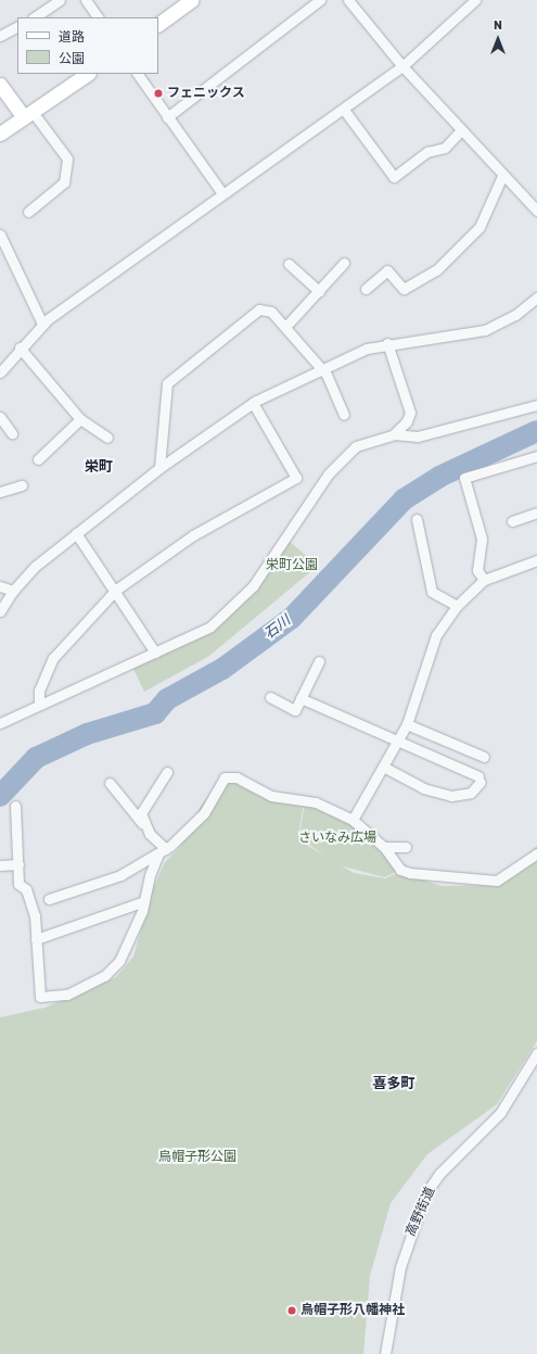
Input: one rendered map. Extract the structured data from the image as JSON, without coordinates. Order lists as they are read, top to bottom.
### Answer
{
  "streets": {
    "street": ["高野街道"]
  },
  "districts": ["栄町", "喜多町"],
  "water": ["石川"],
  "parks": ["栄町公園", "さいなみ広場", "烏帽子形公園"],
  "places": ["フェニックス", "烏帽子形八幡神社"],
  "legend": ["道路", "公園"],
  "north": "top"
}
